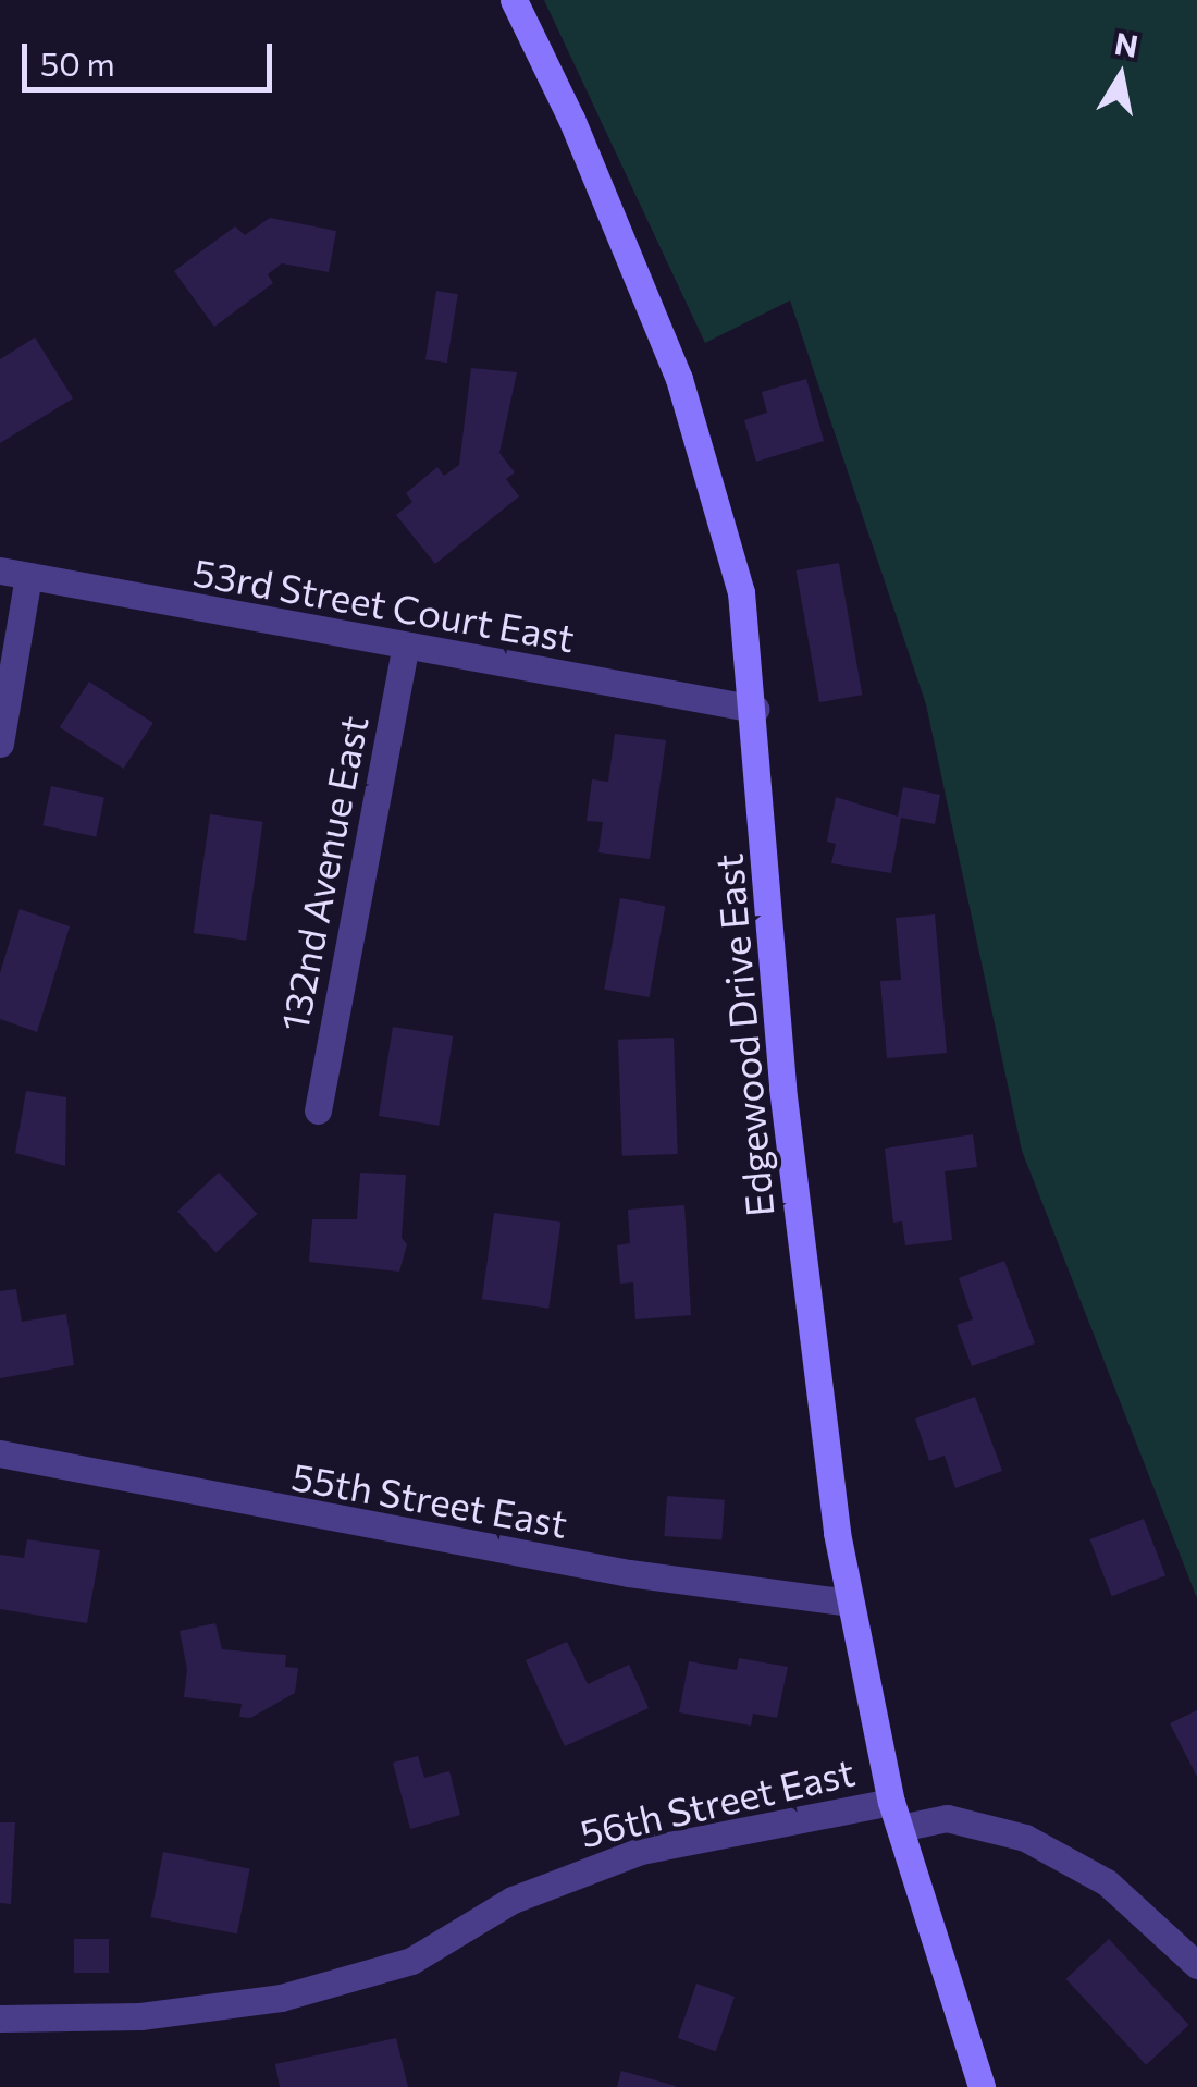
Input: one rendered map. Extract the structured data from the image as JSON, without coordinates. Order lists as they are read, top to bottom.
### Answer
{
  "streets": {
    "street": [
      "53rd Street Court East",
      "132nd Avenue East",
      "Edgewood Drive East",
      "55th Street East",
      "56th Street East"
    ]
  },
  "crossings": [
    ["53rd Street Court East", "132nd Avenue East"],
    ["53rd Street Court East", "Edgewood Drive East"],
    ["Edgewood Drive East", "55th Street East"],
    ["Edgewood Drive East", "56th Street East"]
  ],
  "scale_bar": "50 m",
  "north": "top"
}
